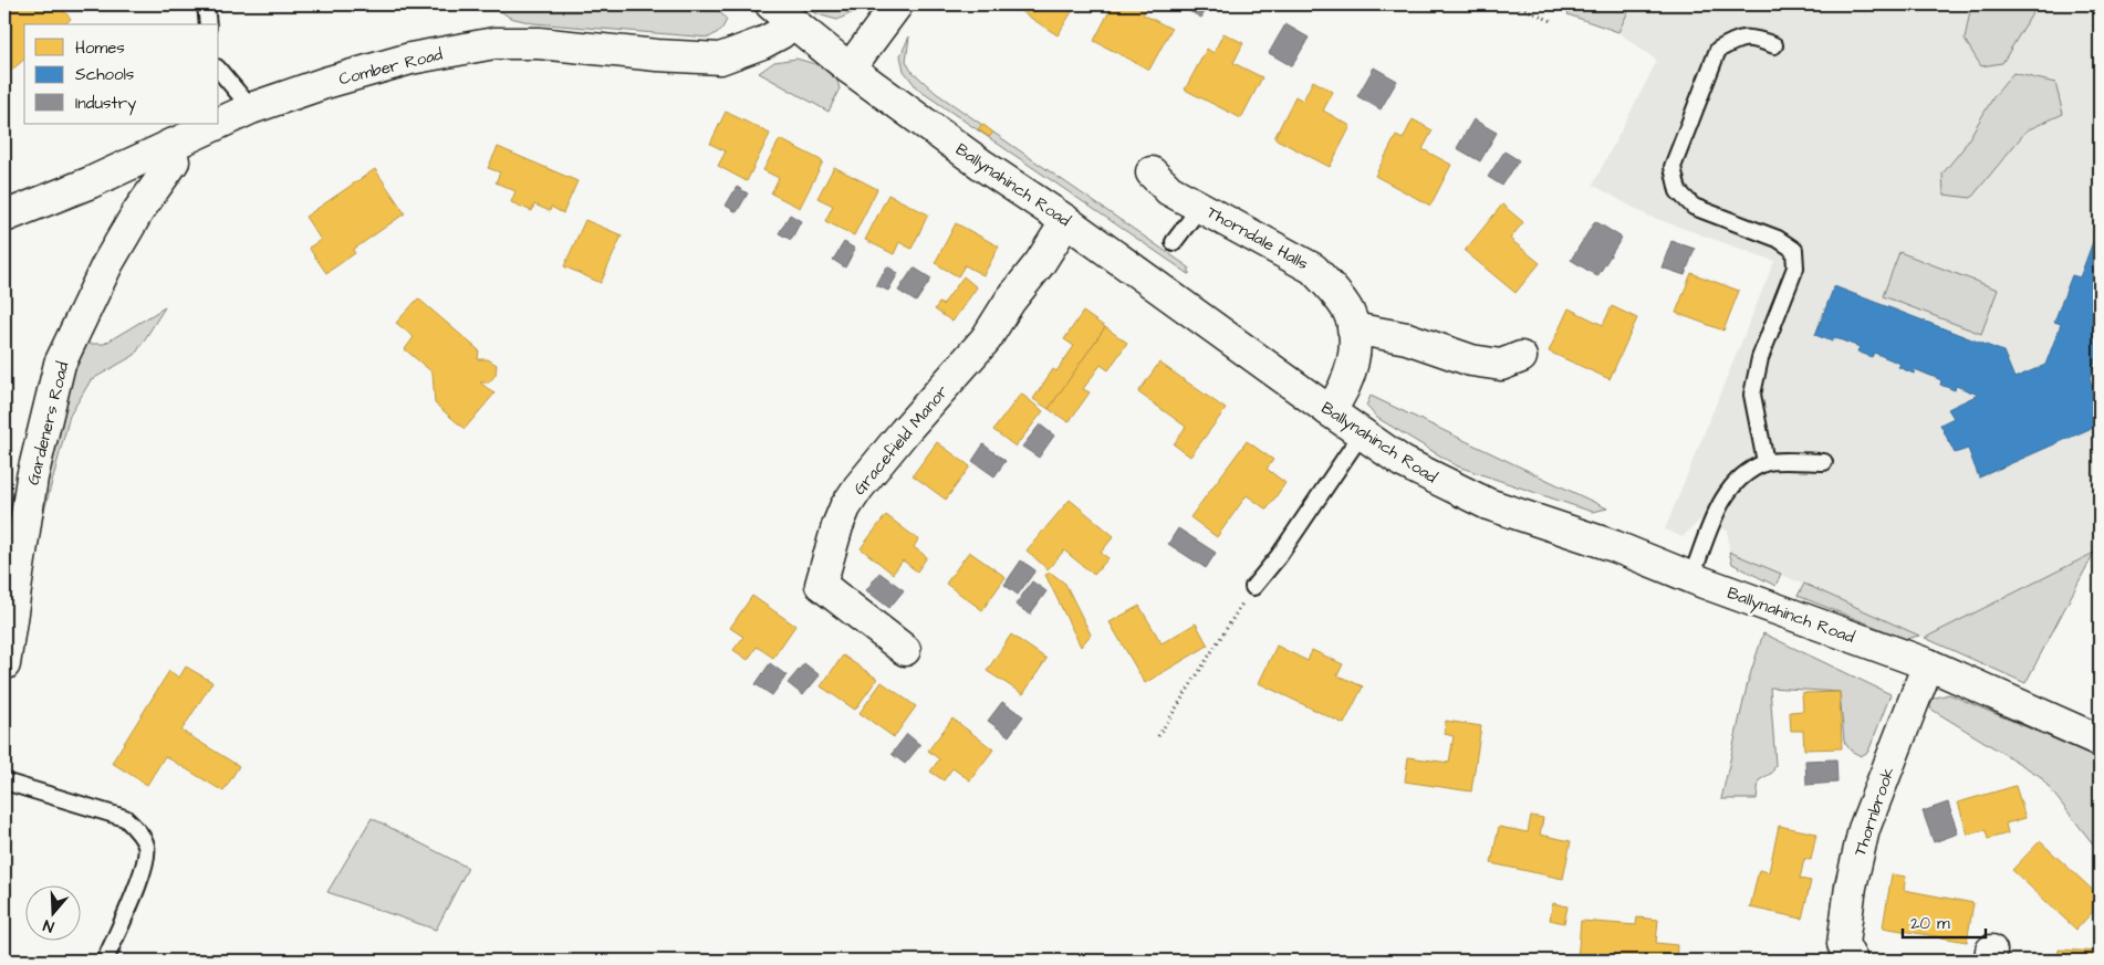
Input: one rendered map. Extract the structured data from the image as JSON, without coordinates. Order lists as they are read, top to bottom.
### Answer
{
  "streets": {
    "street": [
      "Comber Road",
      "Ballynahinch Road",
      "Thorndale Halls",
      "Gardeners Road",
      "Gracefield Manor",
      "Thornbrook"
    ]
  },
  "crossings": [
    ["Comber Road", "Ballynahinch Road"],
    ["Comber Road", "Gardeners Road"],
    ["Ballynahinch Road", "Thorndale Halls"],
    ["Ballynahinch Road", "Gracefield Manor"],
    ["Ballynahinch Road", "Thornbrook"]
  ],
  "legend": ["Homes", "Schools", "Industry"],
  "scale_bar": "20 m",
  "north": "bottom"
}
